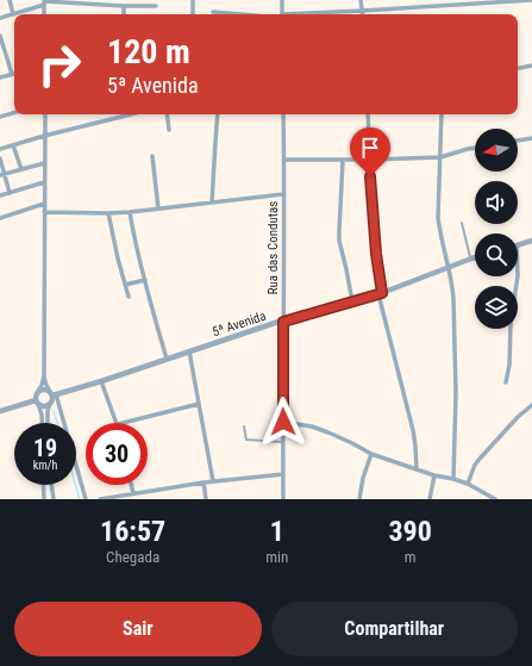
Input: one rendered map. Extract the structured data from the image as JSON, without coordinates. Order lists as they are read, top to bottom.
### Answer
{
  "streets": {
    "street": ["Rua das Condutas", "5ª Avenida"]
  },
  "crossings": [
    ["Rua das Condutas", "5ª Avenida"]
  ],
  "north": "left",
  "page": {
    "turn": ["120 m", "5ª Avenida"],
    "speed": "19 km/h",
    "limit": "30",
    "eta": [
      "16:57",
      "Chegada",
      "1",
      "min",
      "390",
      "m"
    ],
    "buttons": ["Sair", "Compartilhar"]
  }
}
